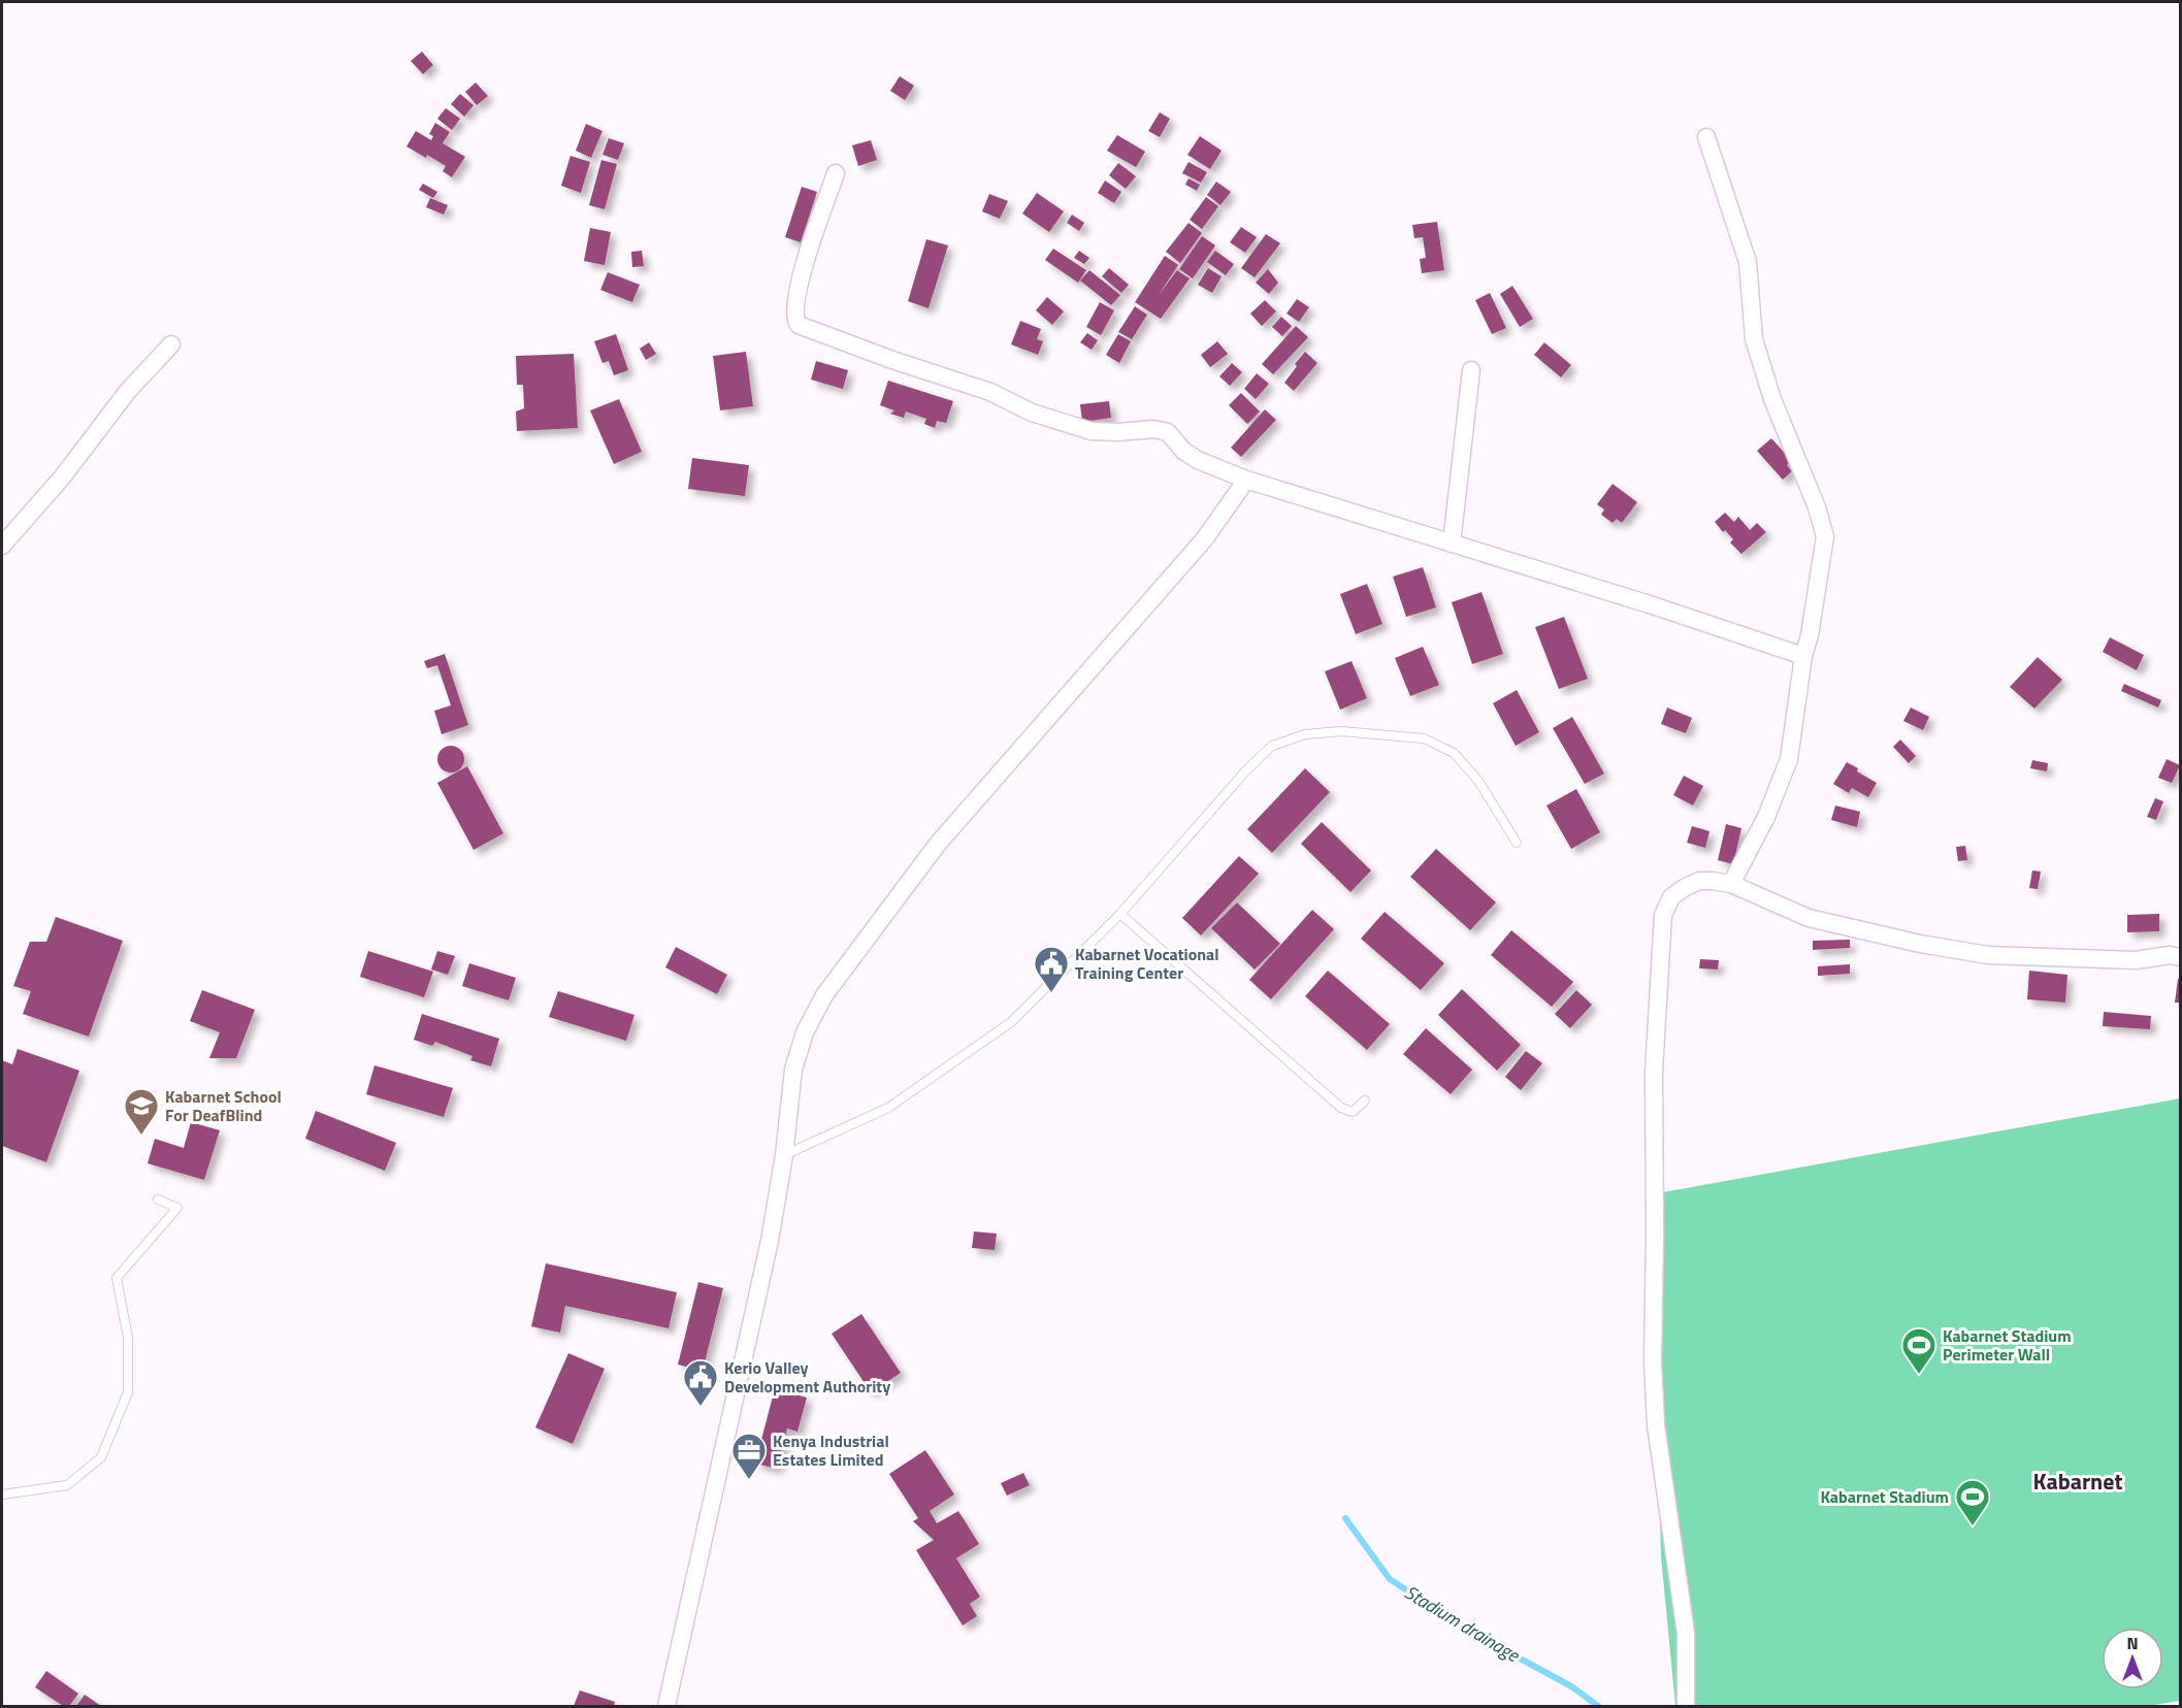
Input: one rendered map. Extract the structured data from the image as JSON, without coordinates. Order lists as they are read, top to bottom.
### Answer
{
  "districts": ["Kabarnet"],
  "water": ["Stadium drainage"],
  "places": {
    "public building": ["Kabarnet Vocational Training Center", "Kerio Valley Development Authority"],
    "school or university": ["Kabarnet School For DeafBlind"],
    "sports": ["Kabarnet Stadium Perimeter Wall", "Kabarnet Stadium"],
    "office": ["Kenya Industrial Estates Limited"]
  },
  "north": "top"
}
